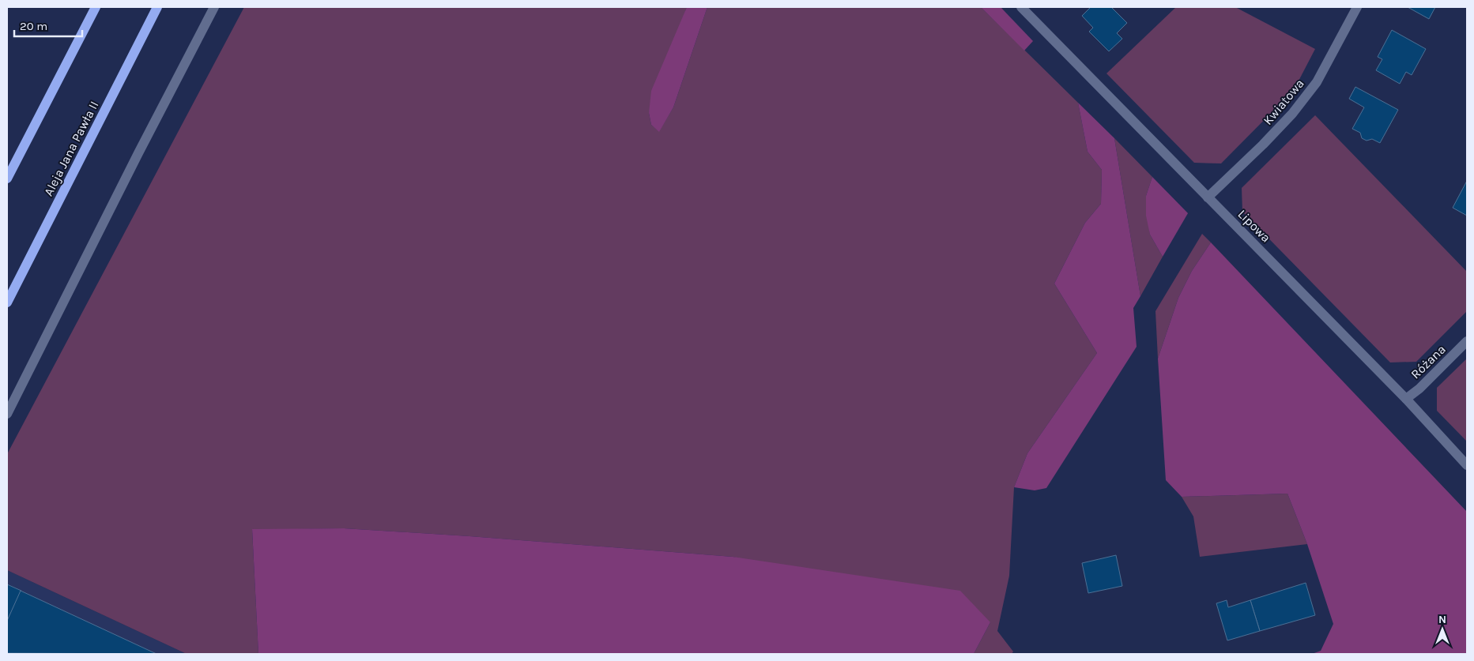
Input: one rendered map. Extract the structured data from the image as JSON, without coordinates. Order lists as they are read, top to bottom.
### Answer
{
  "streets": {
    "main road": ["Aleja Jana Pawła II"],
    "street": ["Kwiatowa", "Lipowa", "Różana"]
  },
  "crossings": [
    ["Kwiatowa", "Lipowa"],
    ["Lipowa", "Różana"]
  ],
  "scale_bar": "20 m",
  "north": "top"
}
